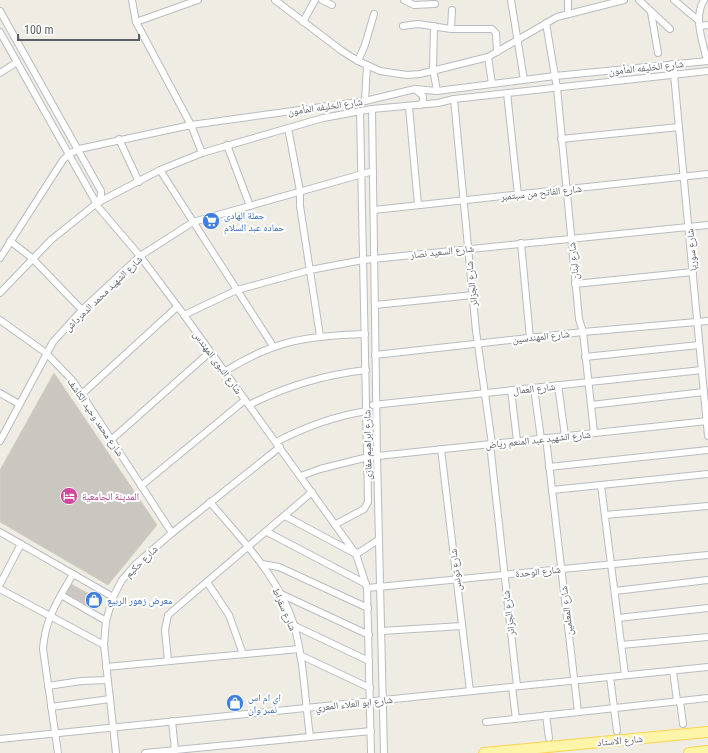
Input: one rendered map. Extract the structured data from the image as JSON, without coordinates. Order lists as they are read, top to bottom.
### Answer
{
  "streets": {
    "main road": ["شارع الاستاد"],
    "street": [
      "شارع الخليفه المأمون",
      "شارع الفاتح من سبتمبر",
      "شارع سوريا",
      "شارع السعيد نصار",
      "شارع لبنان",
      "شارع الجزائر",
      "شارع الشهيد محمد الدمرداش",
      "شارع المهندسين",
      "شارع النبوى المهندس",
      "شارع العمال",
      "شارع محمد وحيد الكاشف",
      "شارع الشهيد عبد المنعم رياض",
      "شارع ابراهيم مغازى",
      "شارع حكيم",
      "شارع تونس",
      "شارع الوحدة",
      "شارع سقراط",
      "شارع المعلمين",
      "شارع ابو العلاء المعري"
    ]
  },
  "crossings": [
    ["شارع الخليفه المأمون", "شارع سوريا"],
    ["شارع الخليفه المأمون", "شارع لبنان"],
    ["شارع الخليفه المأمون", "شارع الجزائر"],
    ["شارع الخليفه المأمون", "شارع النبوى المهندس"],
    ["شارع الخليفه المأمون", "شارع ابراهيم مغازى"],
    ["شارع الفاتح من سبتمبر", "شارع سوريا"],
    ["شارع الفاتح من سبتمبر", "شارع لبنان"],
    ["شارع الفاتح من سبتمبر", "شارع الجزائر"],
    ["شارع الفاتح من سبتمبر", "شارع ابراهيم مغازى"],
    ["شارع سوريا", "شارع السعيد نصار"],
    ["شارع سوريا", "شارع المهندسين"],
    ["شارع سوريا", "شارع العمال"],
    ["شارع سوريا", "شارع الشهيد عبد المنعم رياض"],
    ["شارع السعيد نصار", "شارع لبنان"],
    ["شارع السعيد نصار", "شارع الجزائر"],
    ["شارع السعيد نصار", "شارع النبوى المهندس"],
    ["شارع السعيد نصار", "شارع ابراهيم مغازى"],
    ["شارع لبنان", "شارع المهندسين"],
    ["شارع لبنان", "شارع العمال"],
    ["شارع لبنان", "شارع الشهيد عبد المنعم رياض"],
    ["شارع الجزائر", "شارع المهندسين"],
    ["شارع الجزائر", "شارع العمال"],
    ["شارع الجزائر", "شارع الشهيد عبد المنعم رياض"],
    ["شارع الجزائر", "شارع الوحدة"],
    ["شارع الجزائر", "شارع ابو العلاء المعري"],
    ["شارع الشهيد محمد الدمرداش", "شارع النبوى المهندس"],
    ["شارع الشهيد محمد الدمرداش", "شارع محمد وحيد الكاشف"],
    ["شارع الشهيد محمد الدمرداش", "شارع ابراهيم مغازى"],
    ["شارع المهندسين", "شارع ابراهيم مغازى"],
    ["شارع النبوى المهندس", "شارع العمال"],
    ["شارع النبوى المهندس", "شارع الشهيد عبد المنعم رياض"],
    ["شارع النبوى المهندس", "شارع ابراهيم مغازى"],
    ["شارع النبوى المهندس", "شارع حكيم"],
    ["شارع العمال", "شارع ابراهيم مغازى"],
    ["شارع العمال", "شارع حكيم"],
    ["شارع العمال", "شارع المعلمين"],
    ["شارع محمد وحيد الكاشف", "شارع حكيم"],
    ["شارع الشهيد عبد المنعم رياض", "شارع ابراهيم مغازى"],
    ["شارع الشهيد عبد المنعم رياض", "شارع تونس"],
    ["شارع الشهيد عبد المنعم رياض", "شارع المعلمين"],
    ["شارع ابراهيم مغازى", "شارع الوحدة"],
    ["شارع ابراهيم مغازى", "شارع ابو العلاء المعري"],
    ["شارع حكيم", "شارع سقراط"],
    ["شارع حكيم", "شارع ابو العلاء المعري"],
    ["شارع تونس", "شارع الوحدة"],
    ["شارع تونس", "شارع ابو العلاء المعري"],
    ["شارع الوحدة", "شارع المعلمين"],
    ["شارع سقراط", "شارع ابو العلاء المعري"],
    ["شارع المعلمين", "شارع ابو العلاء المعري"]
  ],
  "places": {
    "supermarket": ["جملة الهادى حماده عبد السلام"],
    "hotel": ["المدينة الجامعية"],
    "shop": ["معرض زهور الربيع", "اي ام اس نمبر وان"]
  },
  "scale_bar": "100 m"
}
